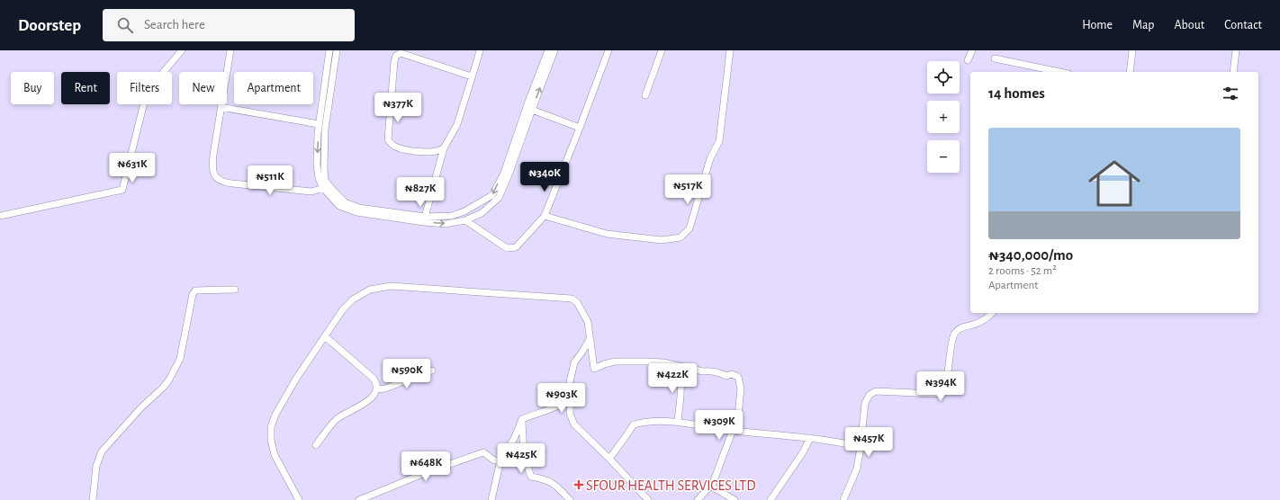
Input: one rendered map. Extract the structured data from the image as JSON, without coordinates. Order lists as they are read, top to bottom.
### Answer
{
  "places": {
    "health": ["SFOUR HEALTH SERVICES LTD"]
  },
  "page": {
    "header": "Doorstep",
    "search": "Search here",
    "nav": [
      "Home",
      "Map",
      "About",
      "Contact"
    ],
    "map_buttons": ["+", "−"],
    "chip": [
      "Buy",
      "Rent",
      "Filters",
      "New",
      "Apartment"
    ],
    "heading": "14 homes",
    "price": [
      "₦377K",
      "₦631K",
      "₦340K",
      "₦511K",
      "₦517K",
      "₦827K",
      "₦590K",
      "₦422K",
      "₦394K",
      "₦903K",
      "₦309K",
      "₦457K",
      "₦425K",
      "₦648K"
    ],
    "list": [
      {
        "name": "₦340,000/mo",
        "note": "2 rooms · 52 m² · Apartment"
      }
    ]
  }
}
